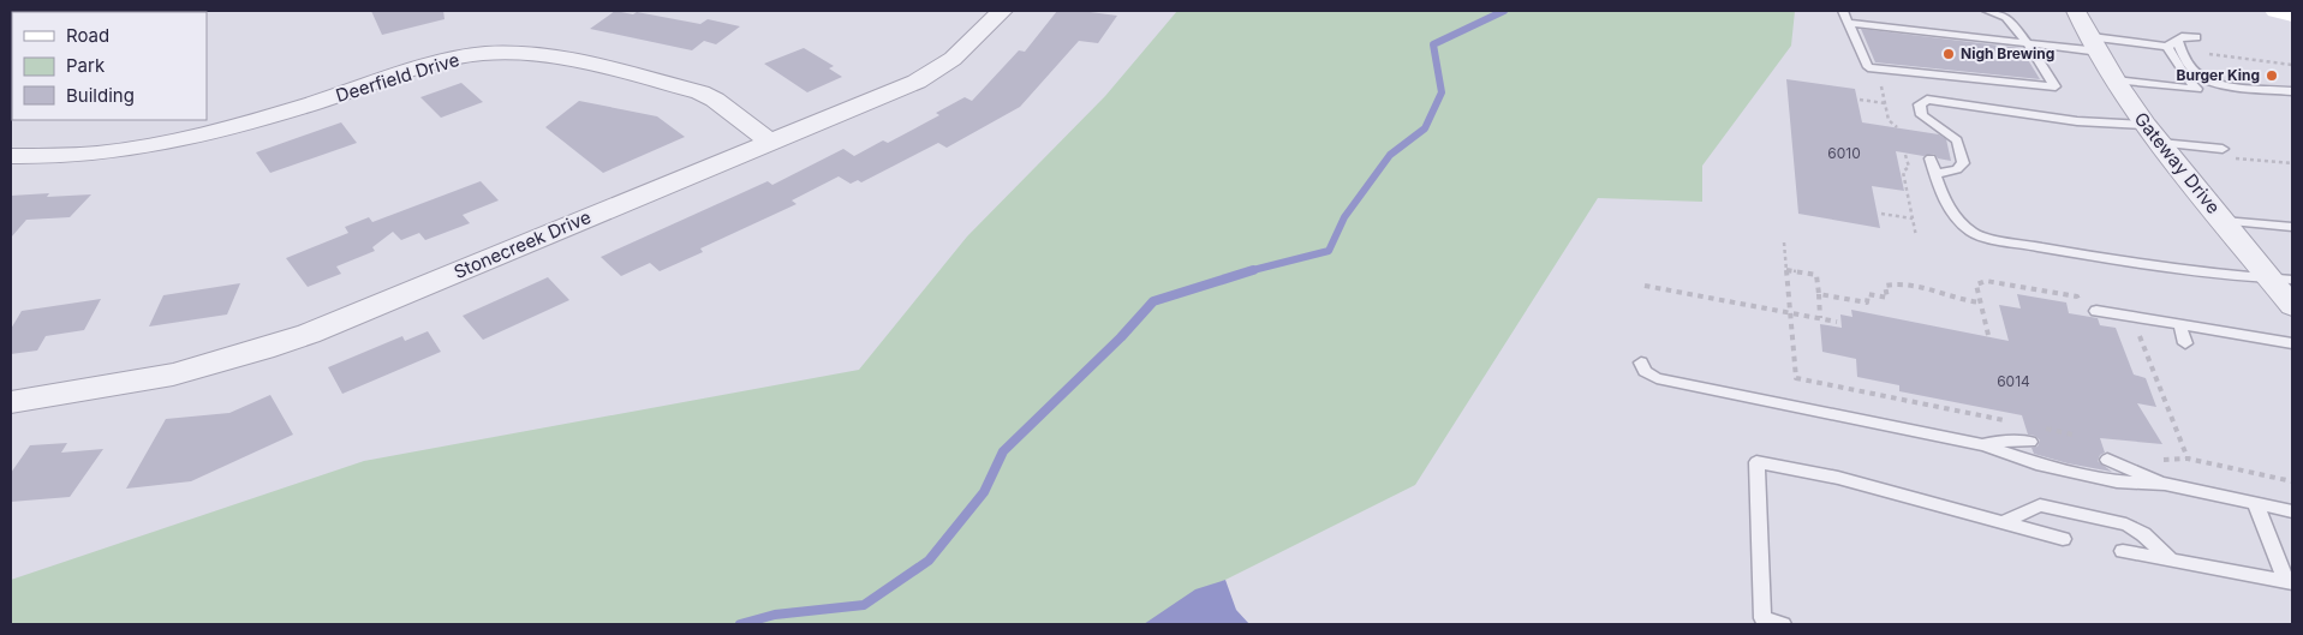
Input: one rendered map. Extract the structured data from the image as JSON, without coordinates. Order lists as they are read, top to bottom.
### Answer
{
  "streets": {
    "street": ["Deerfield Drive", "Gateway Drive", "Stonecreek Drive"]
  },
  "crossings": [
    ["Deerfield Drive", "Stonecreek Drive"]
  ],
  "places": ["Nigh Brewing", "Burger King"],
  "house_numbers": ["6010", "6014"],
  "legend": ["Road", "Park", "Building"]
}
